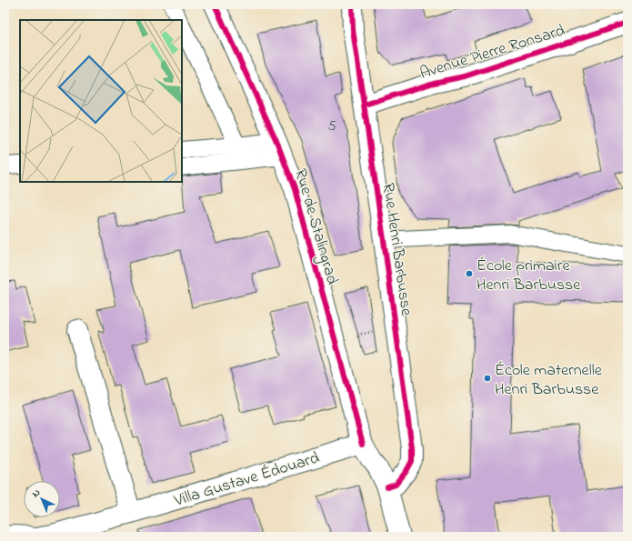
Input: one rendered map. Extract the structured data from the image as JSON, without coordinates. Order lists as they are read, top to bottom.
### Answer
{
  "streets": {
    "street": [
      "Avenue Pierre Ronsard",
      "Rue de Stalingrad",
      "Rue Henri Barbusse",
      "Villa Gustave Édouard"
    ]
  },
  "crossings": [
    ["Avenue Pierre Ronsard", "Rue Henri Barbusse"],
    ["Rue de Stalingrad", "Rue Henri Barbusse"],
    ["Rue de Stalingrad", "Villa Gustave Édouard"]
  ],
  "places": ["École primaire Henri Barbusse", "École maternelle Henri Barbusse"],
  "house_numbers": ["5"],
  "north": "top left"
}
